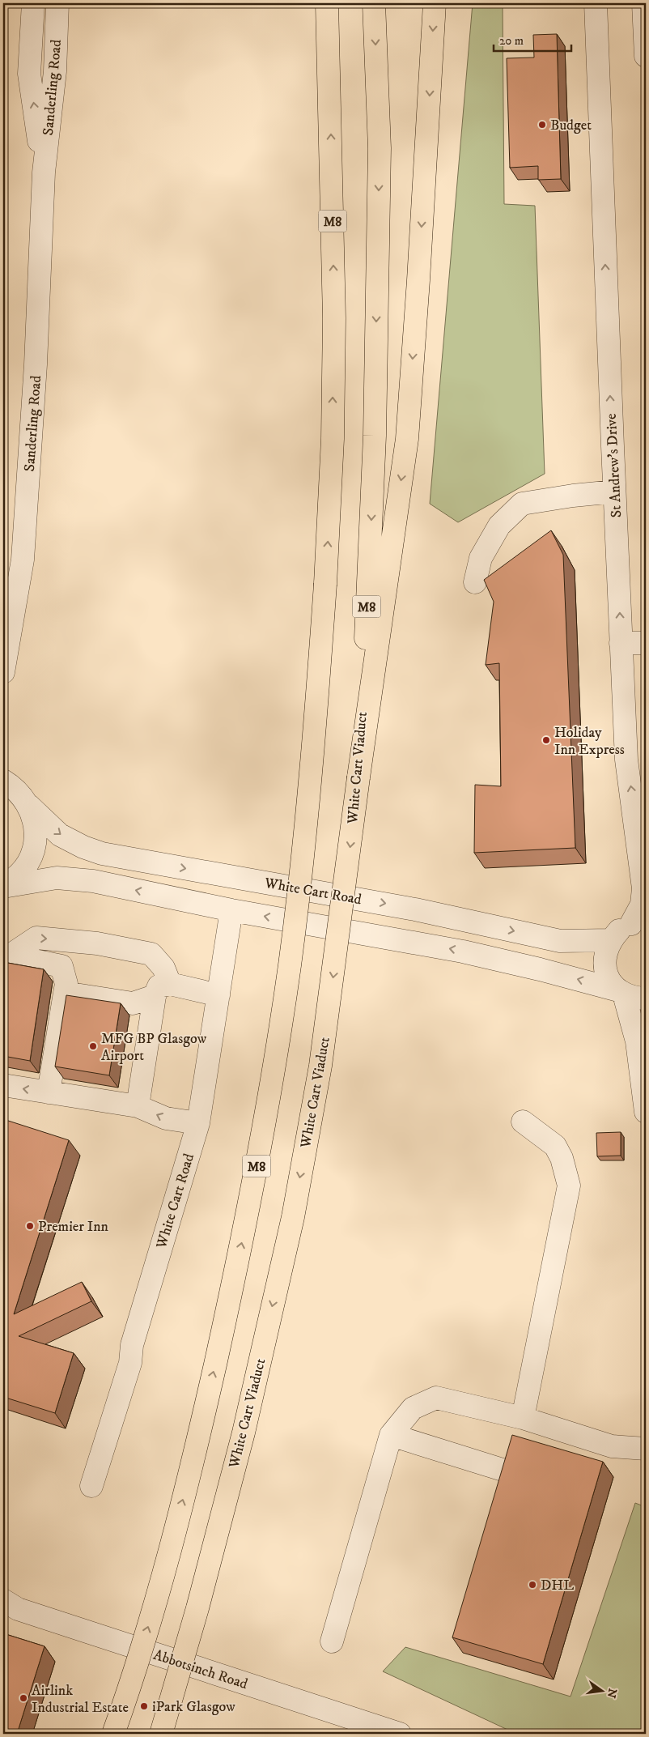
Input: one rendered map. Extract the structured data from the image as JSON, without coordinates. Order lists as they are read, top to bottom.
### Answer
{
  "streets": {
    "highway": ["M8", "White Cart Viaduct"],
    "street": [
      "Sanderling Road",
      "St Andrew's Drive",
      "White Cart Road",
      "Abbotsinch Road"
    ]
  },
  "one_way": ["St Andrew's Drive"],
  "places": [
    "Budget",
    "Holiday Inn Express",
    "MFG BP Glasgow Airport",
    "Premier Inn",
    "DHL",
    "Airlink Industrial Estate",
    "iPark Glasgow"
  ],
  "scale_bar": "20 m",
  "north": "right"
}
